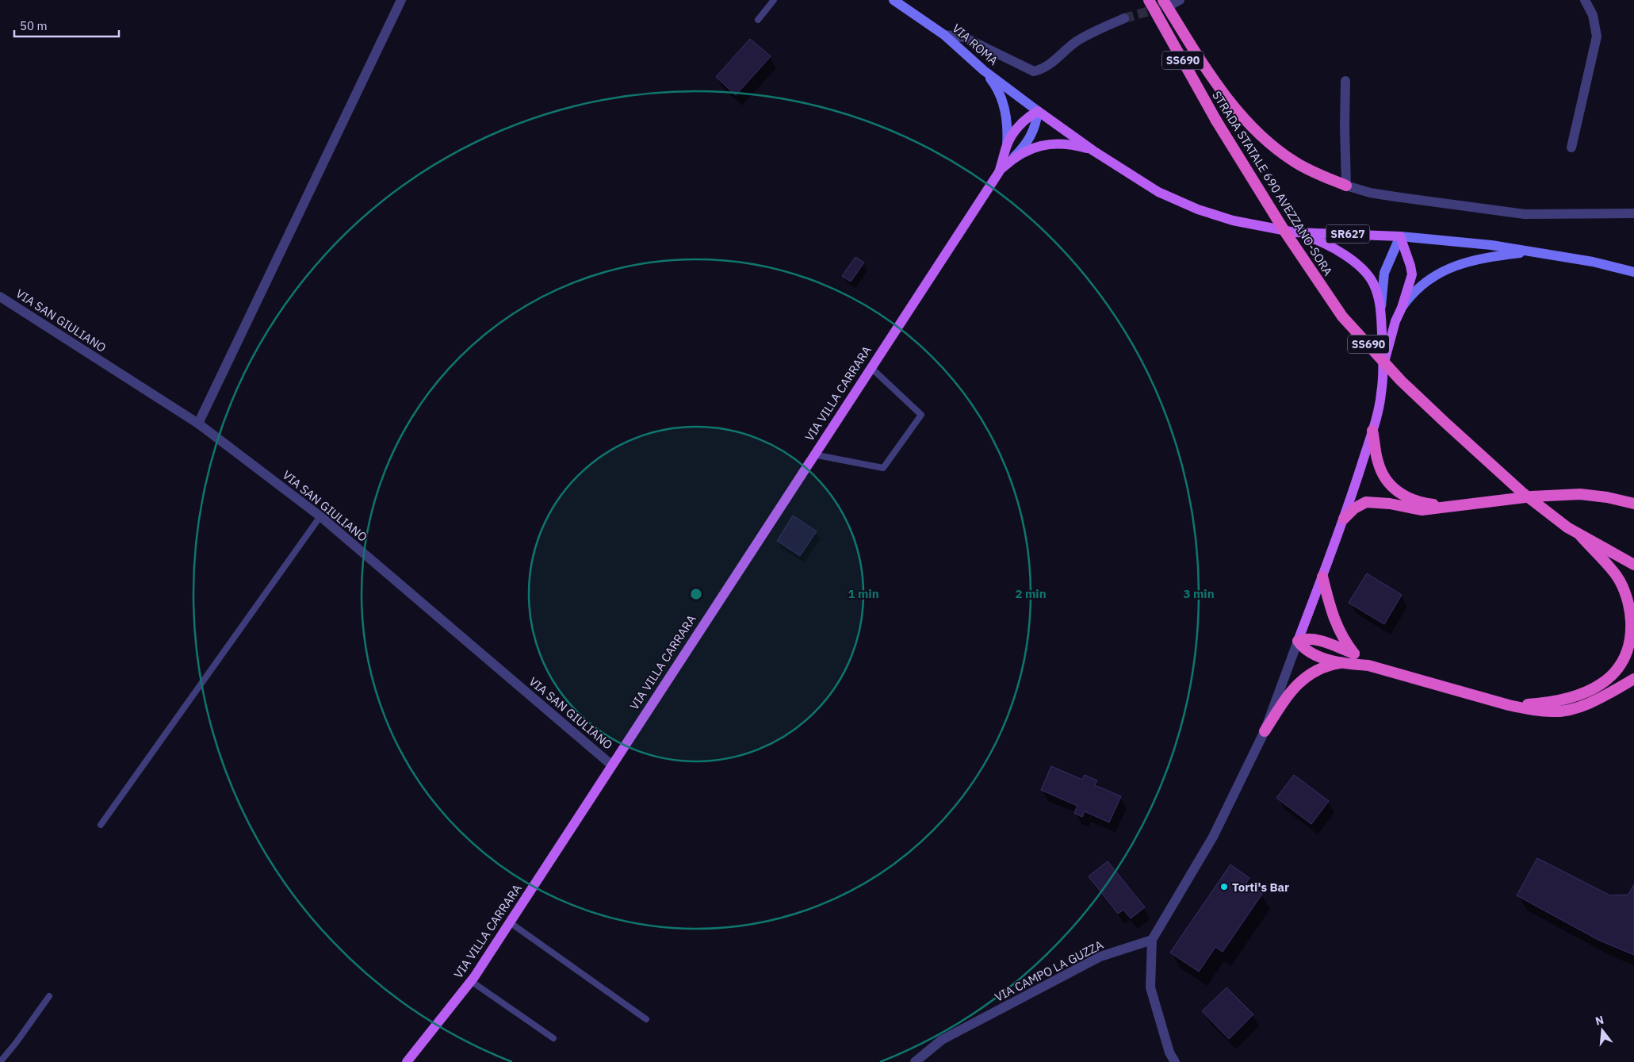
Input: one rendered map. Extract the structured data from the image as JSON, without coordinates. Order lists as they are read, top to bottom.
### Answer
{
  "streets": {
    "highway": ["SS690", "STRADA STATALE 690 AVEZZANO-SORA"],
    "main road": ["VIA ROMA", "SR627", "VIA VILLA CARRARA"],
    "street": ["VIA SAN GIULIANO", "VIA CAMPO LA GUZZA"]
  },
  "crossings": [
    ["VIA SAN GIULIANO", "VIA VILLA CARRARA"]
  ],
  "places": ["Torti's Bar"],
  "scale_bar": "50 m",
  "north": "top",
  "rings": ["1 min", "2 min", "3 min"]
}
